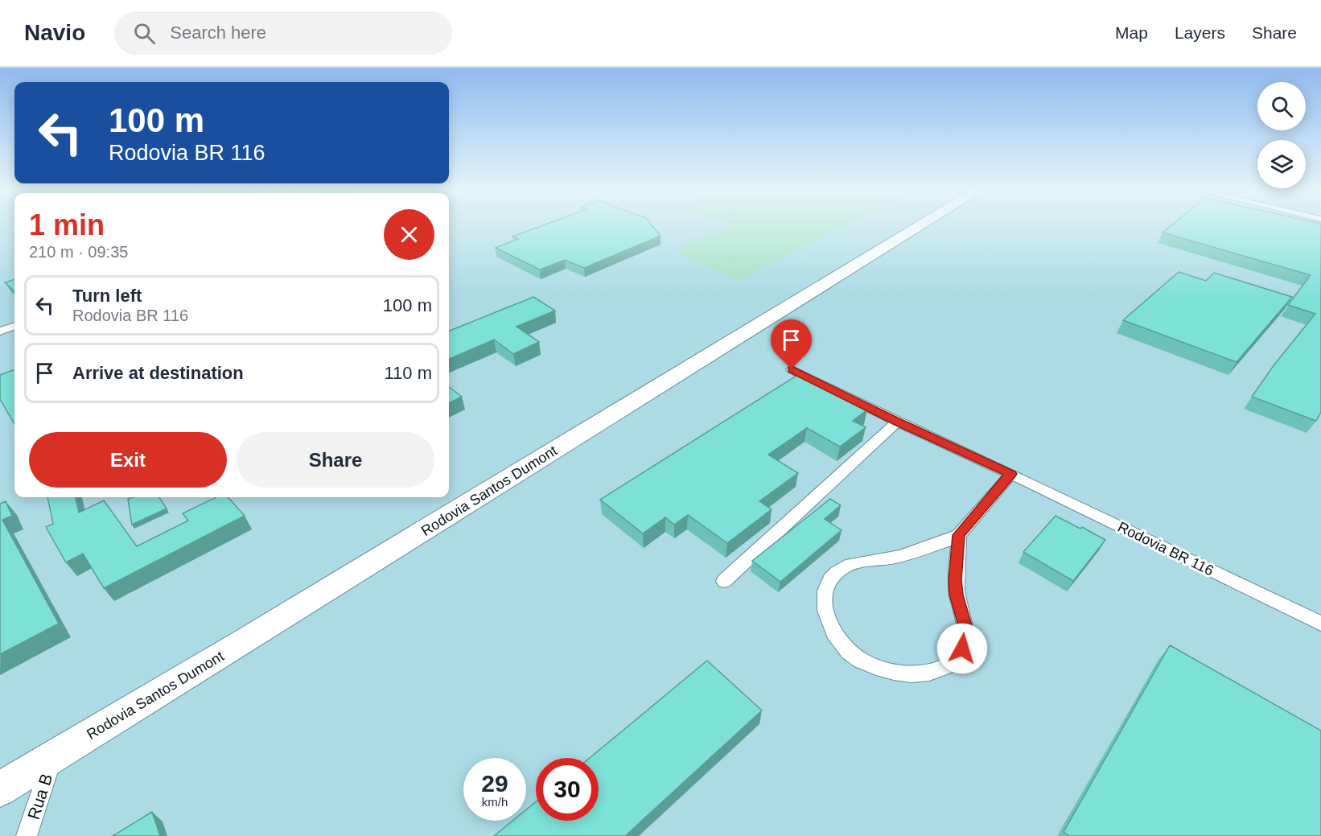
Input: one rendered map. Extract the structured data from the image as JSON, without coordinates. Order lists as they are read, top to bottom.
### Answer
{
  "streets": {
    "highway": ["Rodovia Santos Dumont"],
    "street": ["Rodovia BR 116", "Rua B"]
  },
  "crossings": [
    ["Rodovia Santos Dumont", "Rua B"]
  ],
  "page": {
    "header": "Navio",
    "search": "Search here",
    "nav": ["Map", "Layers", "Share"],
    "turn": ["100 m", "Rodovia BR 116"],
    "heading": ["1 min", "210 m · 09:35"],
    "list": [
      {
        "name": "Turn left",
        "note": "Rodovia BR 116",
        "value": "100 m"
      },
      {
        "name": "Arrive at destination",
        "value": "110 m"
      }
    ],
    "buttons": ["Exit", "Share"],
    "speed": "29 km/h",
    "limit": "30"
  }
}
